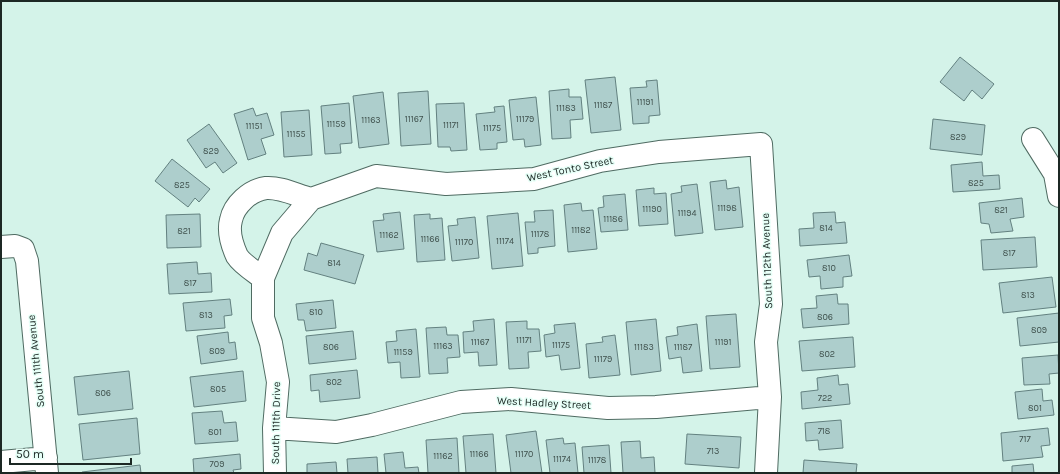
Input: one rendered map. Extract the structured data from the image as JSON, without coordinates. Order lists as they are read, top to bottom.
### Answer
{
  "streets": {
    "street": [
      "West Tonto Street",
      "South 112th Avenue",
      "South 111th Avenue",
      "West Hadley Street",
      "South 111th Drive"
    ]
  },
  "crossings": [
    ["West Tonto Street", "South 112th Avenue"],
    ["West Tonto Street", "South 111th Drive"],
    ["South 112th Avenue", "West Hadley Street"],
    ["West Hadley Street", "South 111th Drive"]
  ],
  "house_numbers": [
    "11191",
    "11187",
    "11183",
    "11167",
    "11179",
    "11163",
    "11159",
    "11171",
    "11151",
    "11175",
    "11155",
    "829",
    "829",
    "825",
    "825",
    "11198",
    "11190",
    "821",
    "11194",
    "11186",
    "814",
    "11182",
    "821",
    "11178",
    "11162",
    "11166",
    "11174",
    "11170",
    "817",
    "814",
    "810",
    "817",
    "813",
    "810",
    "813",
    "806",
    "809",
    "11171",
    "11167",
    "11191",
    "11175",
    "11163",
    "806",
    "11183",
    "11187",
    "809",
    "11159",
    "802",
    "11179",
    "802",
    "805",
    "806",
    "722",
    "801",
    "718",
    "801",
    "717",
    "713",
    "11166",
    "11170",
    "11162",
    "11174",
    "11178",
    "709"
  ],
  "scale_bar": "50 m"
}
